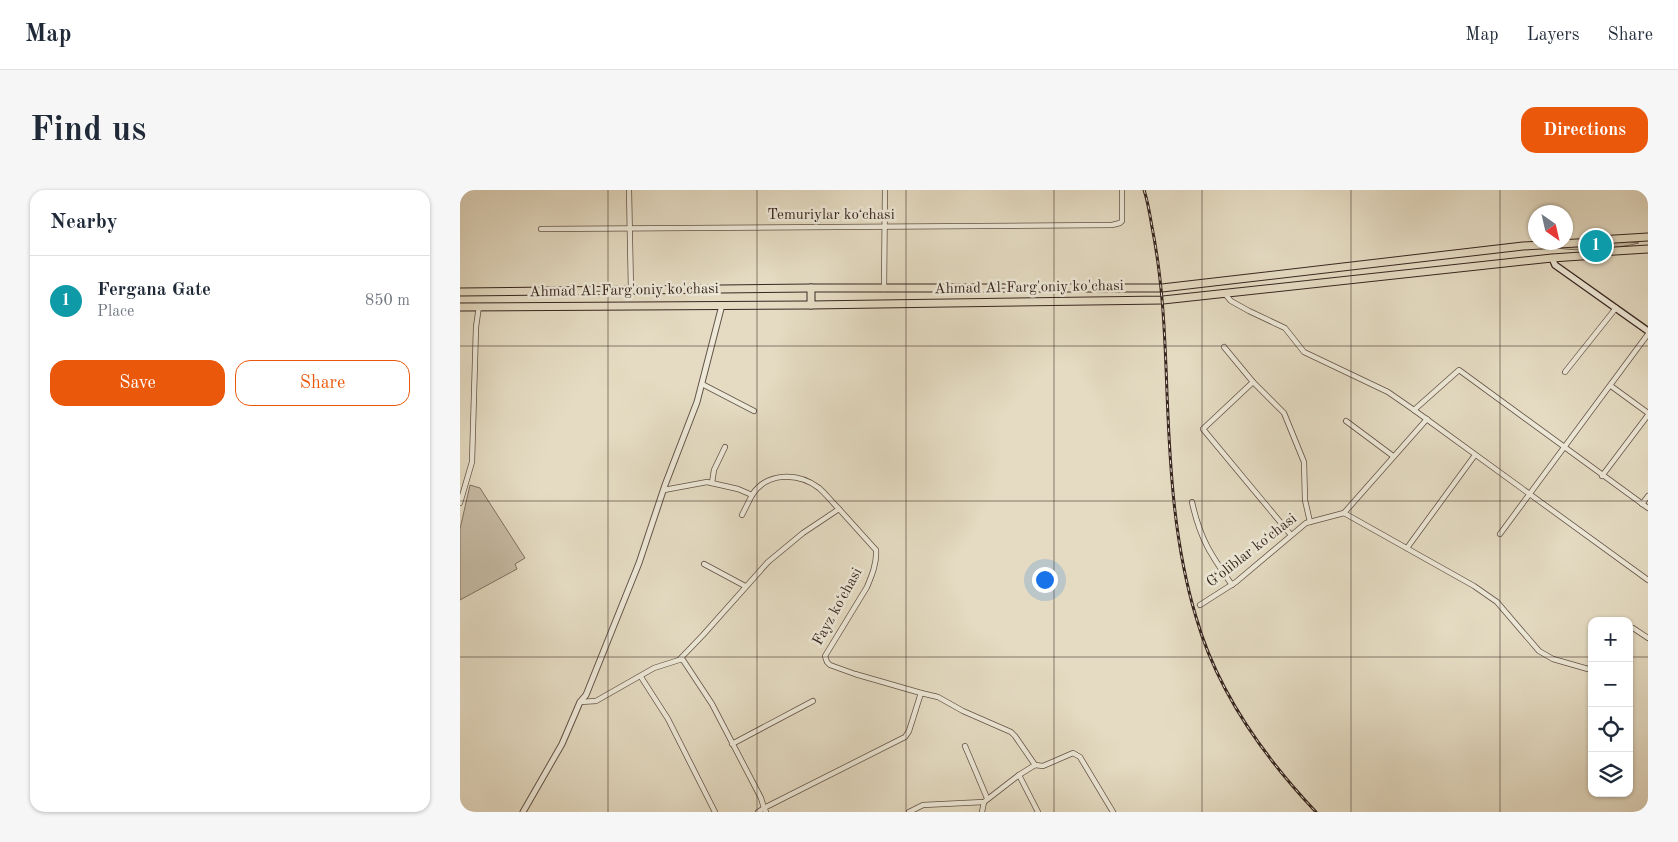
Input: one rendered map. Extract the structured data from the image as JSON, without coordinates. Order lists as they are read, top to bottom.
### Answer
{
  "streets": {
    "highway": ["Ahmad Al-Farg'oniy ko'chasi"],
    "street": ["Temuriylar koʻchasi", "Gʻoliblar koʻchasi", "Fayz koʻchasi"]
  },
  "north": "bottom right",
  "page": {
    "header": "Map",
    "nav": ["Map", "Layers", "Share"],
    "buttons": [
      "Directions",
      ["Save", "Share"]
    ],
    "title": "Find us",
    "heading": "Nearby",
    "pins": "1",
    "list": [
      {
        "mark": "1",
        "name": "Fergana Gate",
        "note": "Place",
        "value": "850 m"
      }
    ],
    "map_buttons": ["+", "−"]
  }
}
